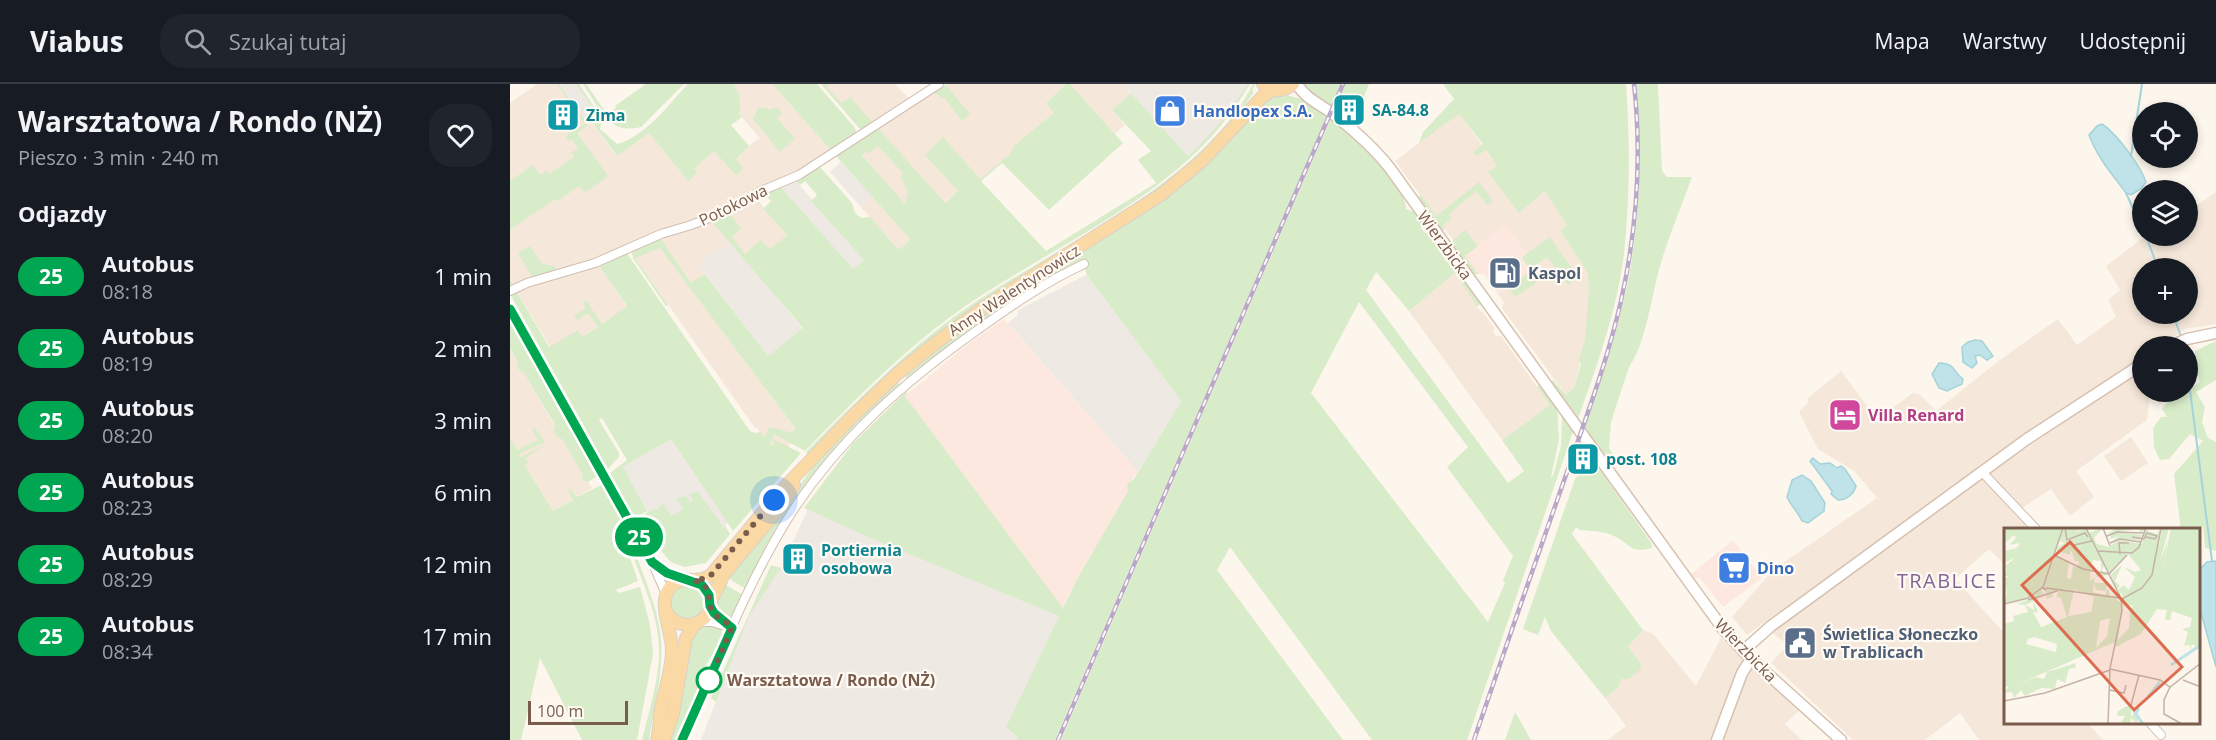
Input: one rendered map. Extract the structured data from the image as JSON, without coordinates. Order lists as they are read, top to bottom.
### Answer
{
  "streets": {
    "main road": ["Wierzbicka", "Anny Walentynowicz"],
    "street": ["Potokowa"]
  },
  "crossings": [
    ["Wierzbicka", "Anny Walentynowicz"]
  ],
  "districts": ["TRABLICE"],
  "places": {
    "building": [
      "SA-84.8",
      "Zima",
      "post. 108",
      "Portiernia osobowa"
    ],
    "shop": ["Handlopex S.A."],
    "fuel station": ["Kaspol"],
    "hotel": ["Villa Renard"],
    "supermarket": ["Dino"],
    "public building": ["Świetlica Słoneczko w Trablicach"],
    "other": ["Warsztatowa / Rondo (NŻ)"]
  },
  "lines": ["bus line 25"],
  "scale_bar": "100 m",
  "page": {
    "header": "Viabus",
    "search": "Szukaj tutaj",
    "nav": ["Mapa", "Warstwy", "Udostępnij"],
    "heading": [
      ["Warsztatowa / Rondo (NŻ)", "Pieszo · 3 min · 240 m"],
      "Odjazdy"
    ],
    "on_map": "25",
    "map_buttons": ["+", "−"],
    "list": [
      {
        "mark": "25",
        "name": "Autobus",
        "note": "08:18",
        "value": "1 min"
      },
      {
        "mark": "25",
        "name": "Autobus",
        "note": "08:19",
        "value": "2 min"
      },
      {
        "mark": "25",
        "name": "Autobus",
        "note": "08:20",
        "value": "3 min"
      },
      {
        "mark": "25",
        "name": "Autobus",
        "note": "08:23",
        "value": "6 min"
      },
      {
        "mark": "25",
        "name": "Autobus",
        "note": "08:29",
        "value": "12 min"
      },
      {
        "mark": "25",
        "name": "Autobus",
        "note": "08:34",
        "value": "17 min"
      }
    ],
    "scale": "100 m"
  }
}
